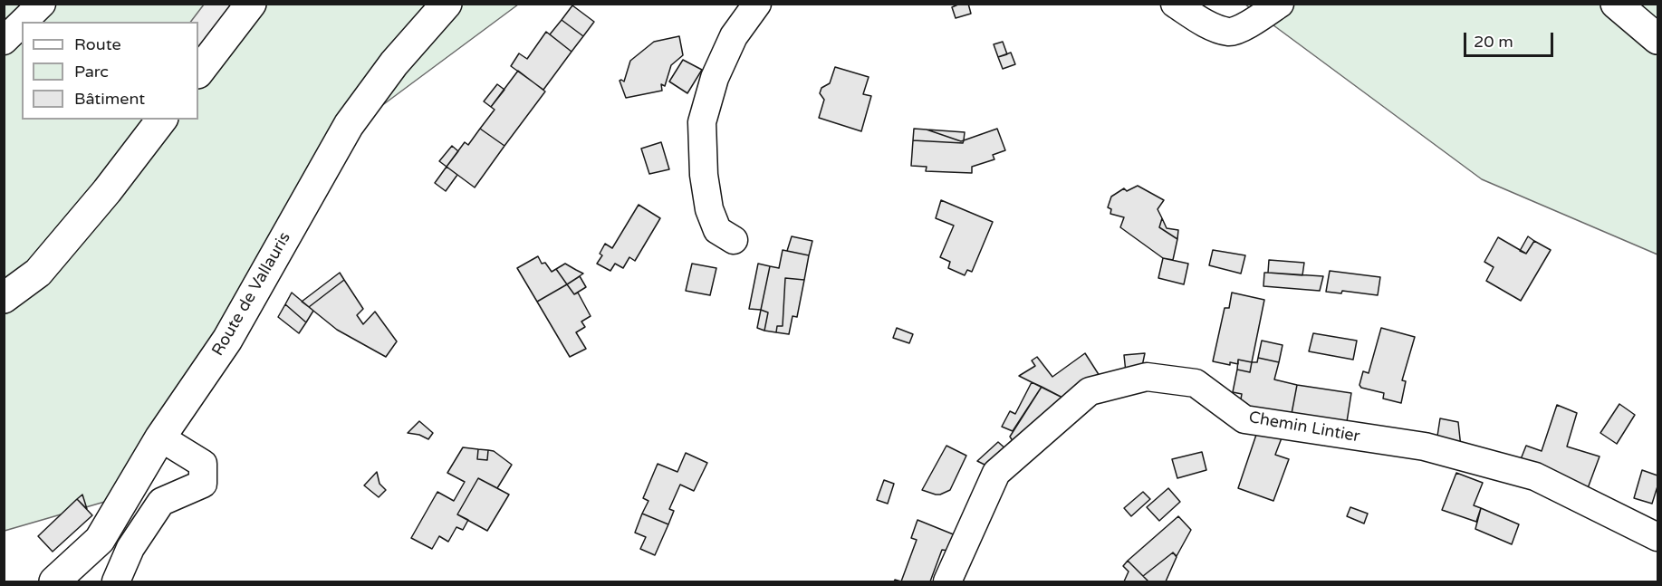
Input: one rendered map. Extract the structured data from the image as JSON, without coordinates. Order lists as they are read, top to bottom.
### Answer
{
  "streets": {
    "main road": ["Route de Vallauris"],
    "street": ["Chemin Lintier"]
  },
  "legend": ["Route", "Parc", "Bâtiment"],
  "scale_bar": "20 m"
}
